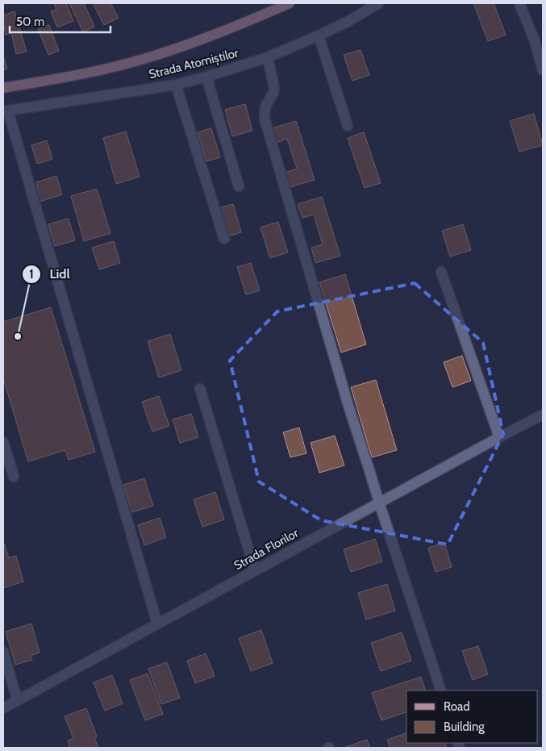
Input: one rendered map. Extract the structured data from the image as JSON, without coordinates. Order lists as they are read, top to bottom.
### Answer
{
  "streets": {
    "main road": ["Strada Atomiștilor"],
    "street": ["Strada Florilor"]
  },
  "places": ["Lidl"],
  "legend": ["Road", "Building"],
  "scale_bar": "50 m"
}
